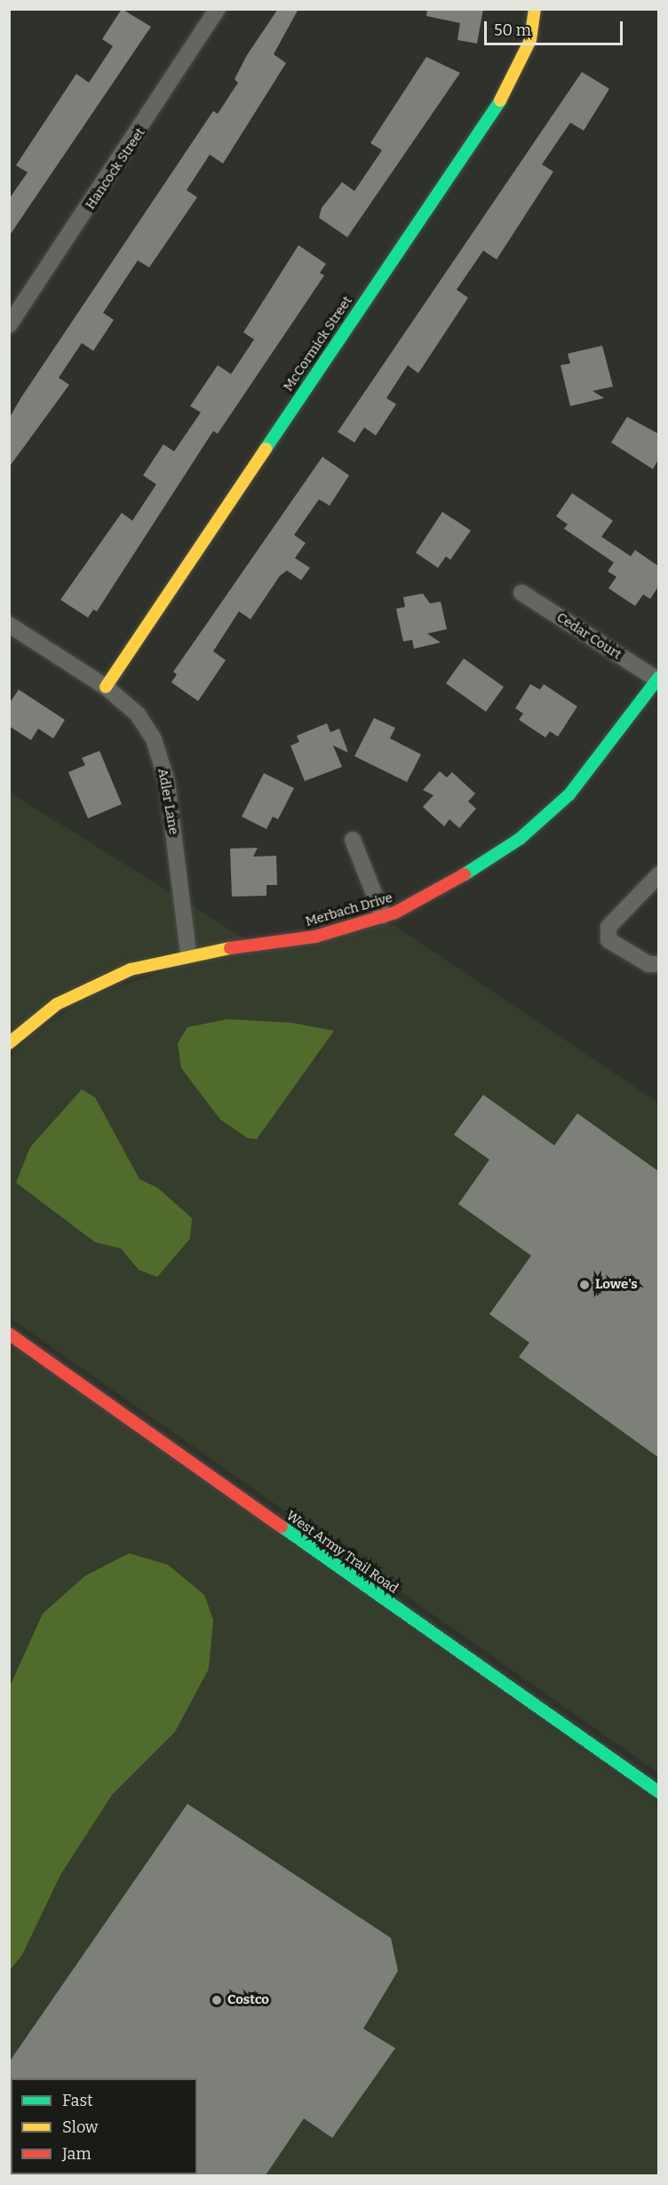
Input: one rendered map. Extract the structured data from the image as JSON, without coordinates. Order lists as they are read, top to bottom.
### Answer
{
  "streets": {
    "street": [
      "Hancock Street",
      "McCormick Street",
      "Cedar Court",
      "Adler Lane",
      "Merbach Drive",
      "West Army Trail Road"
    ]
  },
  "crossings": [
    ["McCormick Street", "Adler Lane"],
    ["Cedar Court", "Merbach Drive"],
    ["Adler Lane", "Merbach Drive"]
  ],
  "places": ["Lowe's", "Costco"],
  "legend": ["Fast", "Slow", "Jam"],
  "scale_bar": "50 m"
}
